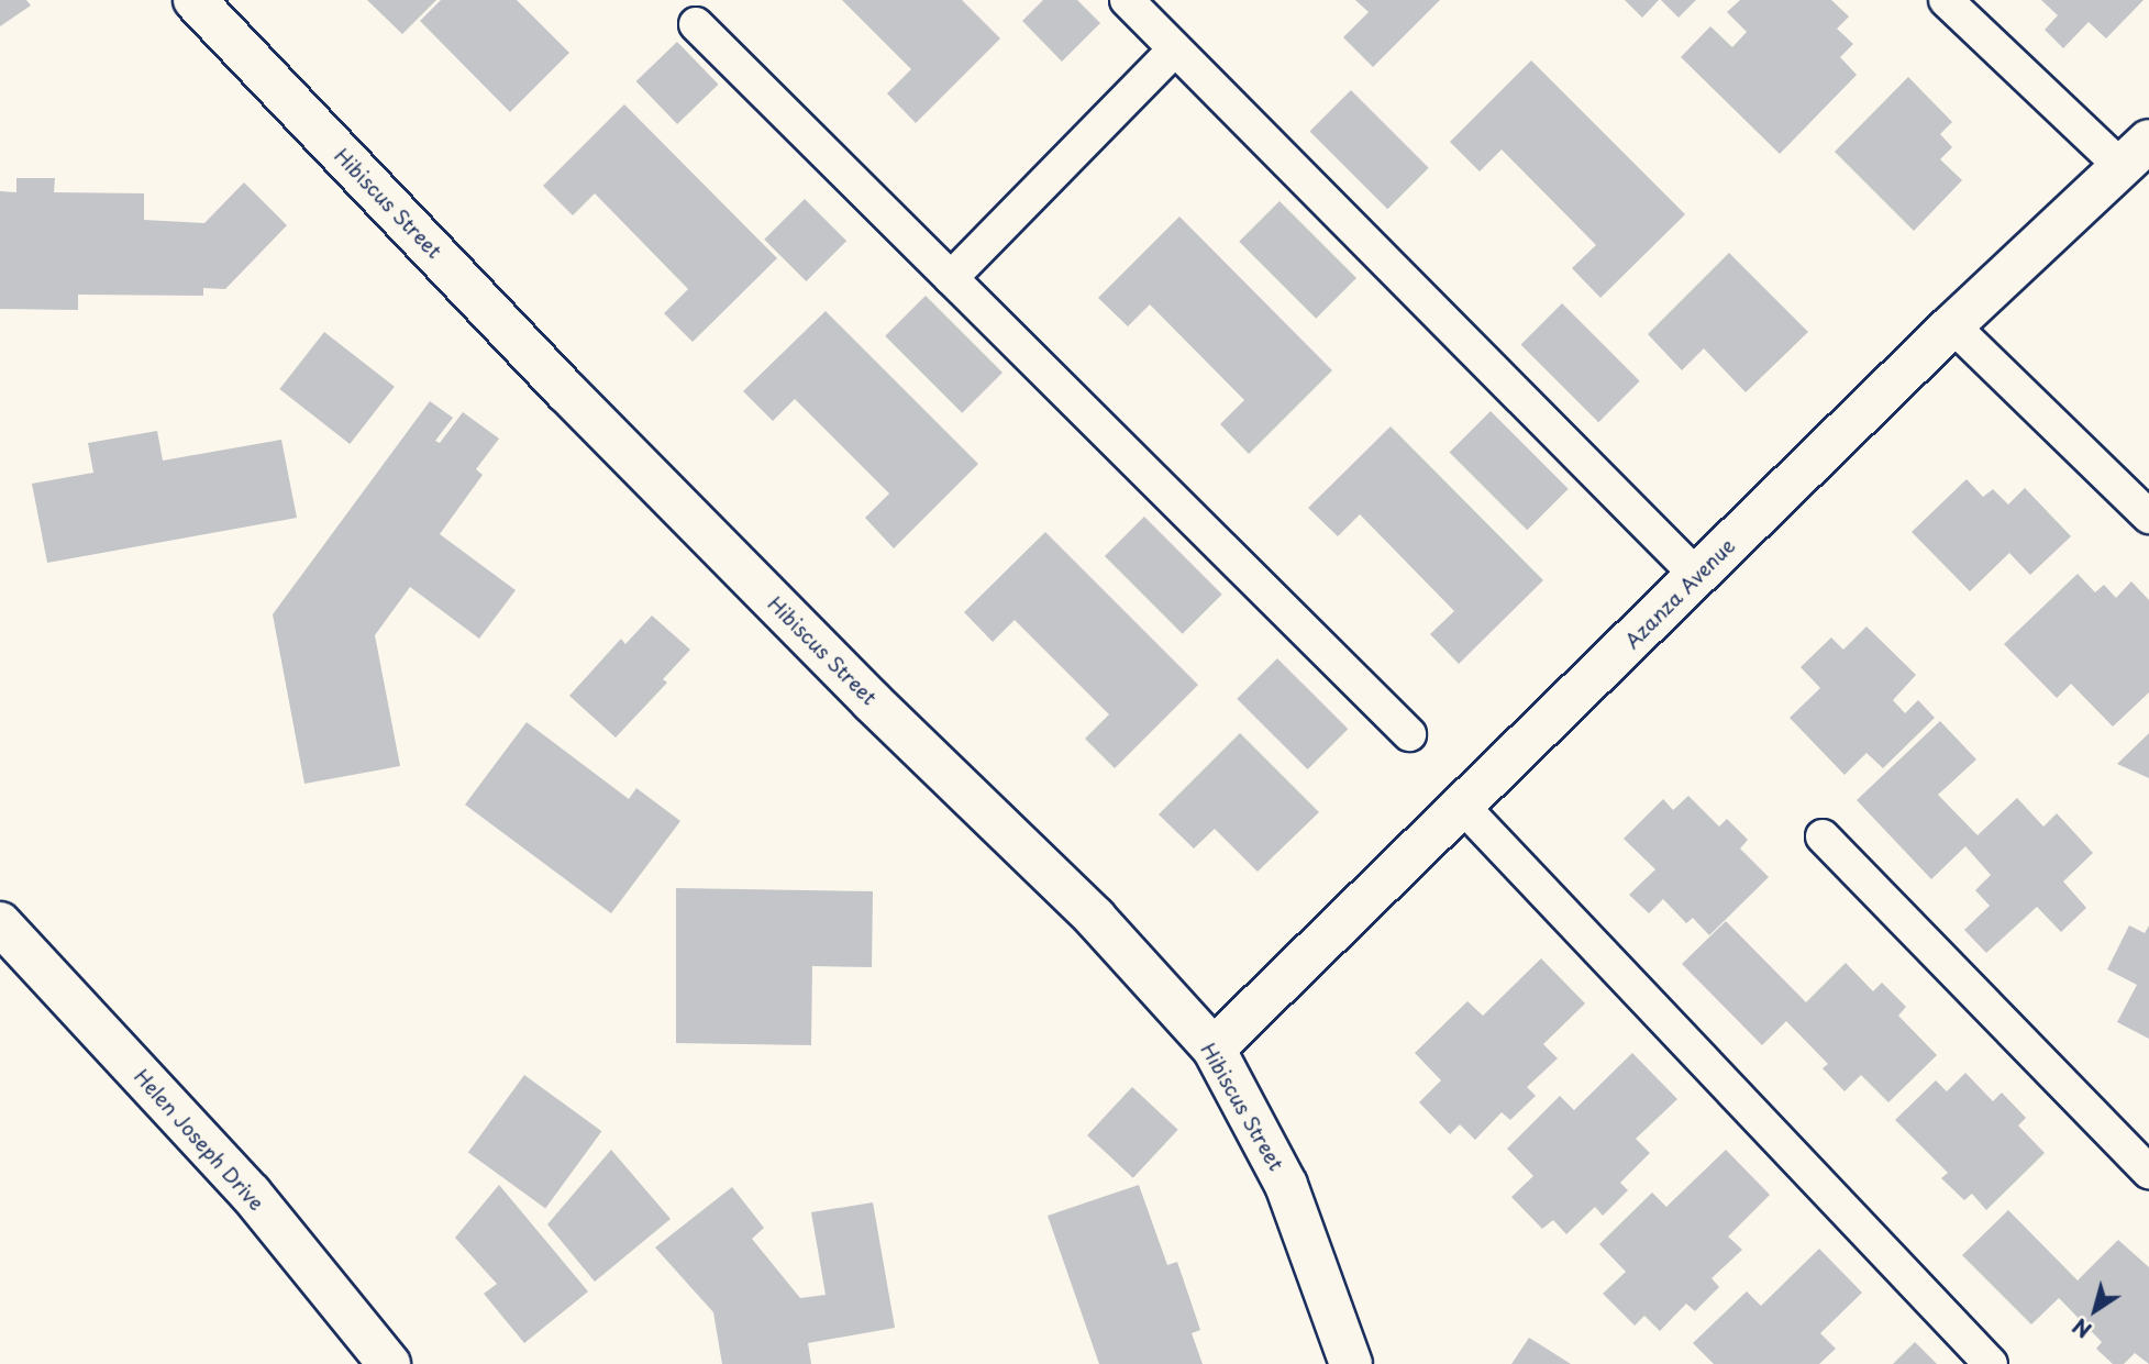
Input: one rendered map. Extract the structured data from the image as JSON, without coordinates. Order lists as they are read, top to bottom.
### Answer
{
  "streets": {
    "street": ["Hibiscus Street", "Azanza Avenue", "Helen Joseph Drive"]
  },
  "crossings": [
    ["Hibiscus Street", "Azanza Avenue"]
  ],
  "north": "bottom left"
}
